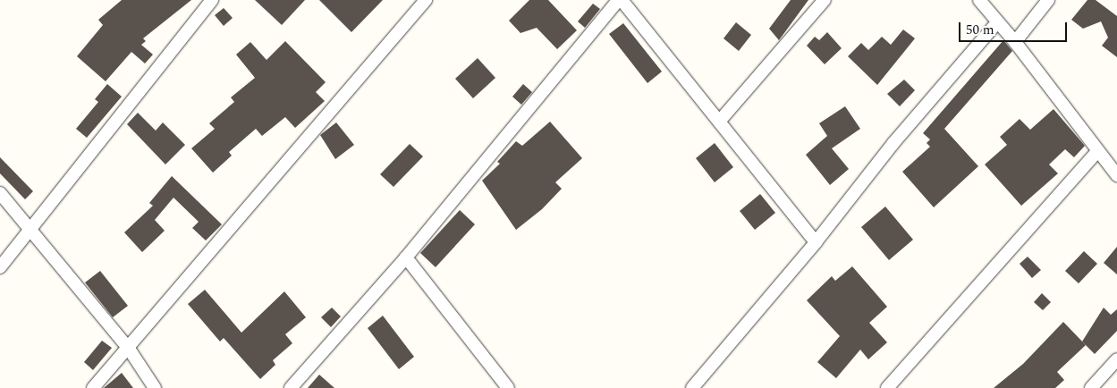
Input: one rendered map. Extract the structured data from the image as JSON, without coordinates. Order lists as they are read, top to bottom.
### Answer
{
  "scale_bar": "50 m"
}
